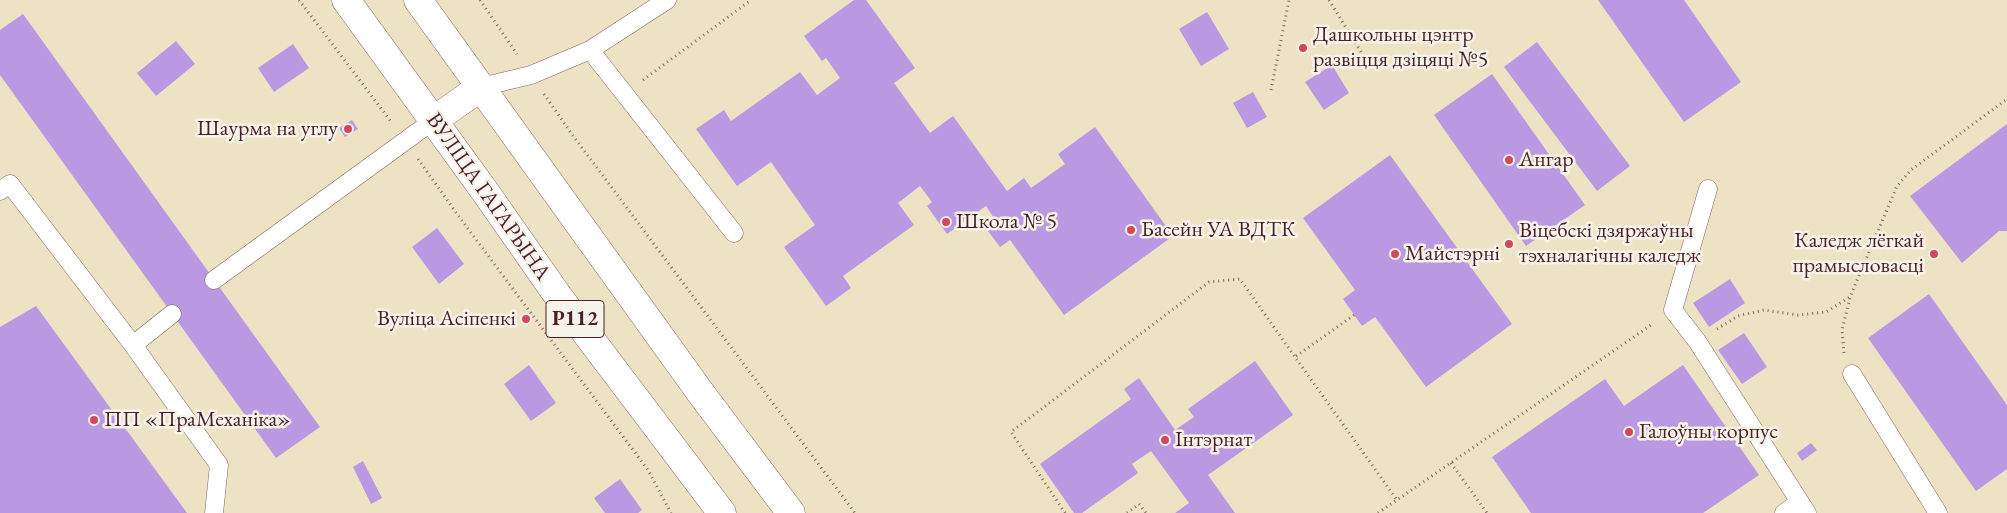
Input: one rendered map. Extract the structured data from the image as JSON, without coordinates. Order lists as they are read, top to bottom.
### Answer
{
  "streets": {
    "main road": ["ВУЛІЦА ГАГАРЫНА", "Р112"]
  },
  "places": [
    "Дашкольны цэнтр развіцця дзіцяці №5",
    "Шаурма на углу",
    "Ангар",
    "Школа № 5",
    "Басейн УА ВДТК",
    "Віцебскі дзяржаўны тэхналагічны каледж",
    "Майстэрні",
    "Каледж лёгкай прамысловасці",
    "Вуліца Асіпенкі",
    "ПП «ПраМеханіка»",
    "Галоўны корпус",
    "Інтэрнат"
  ]
}
